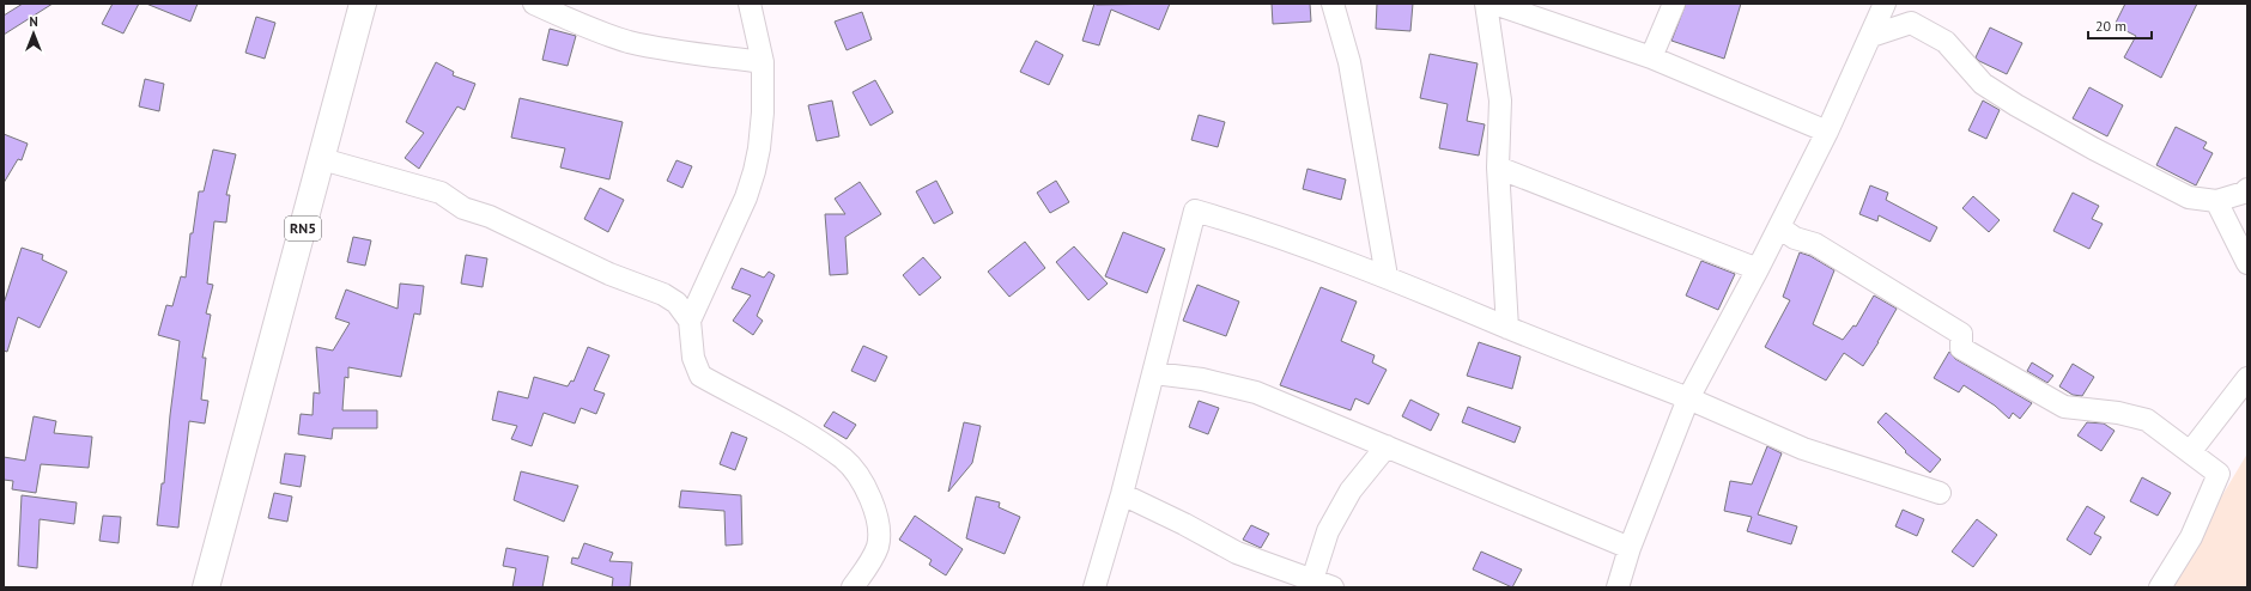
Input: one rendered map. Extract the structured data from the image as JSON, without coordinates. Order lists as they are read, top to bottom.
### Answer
{
  "streets": {
    "highway": ["RN5"]
  },
  "scale_bar": "20 m",
  "north": "top"
}
